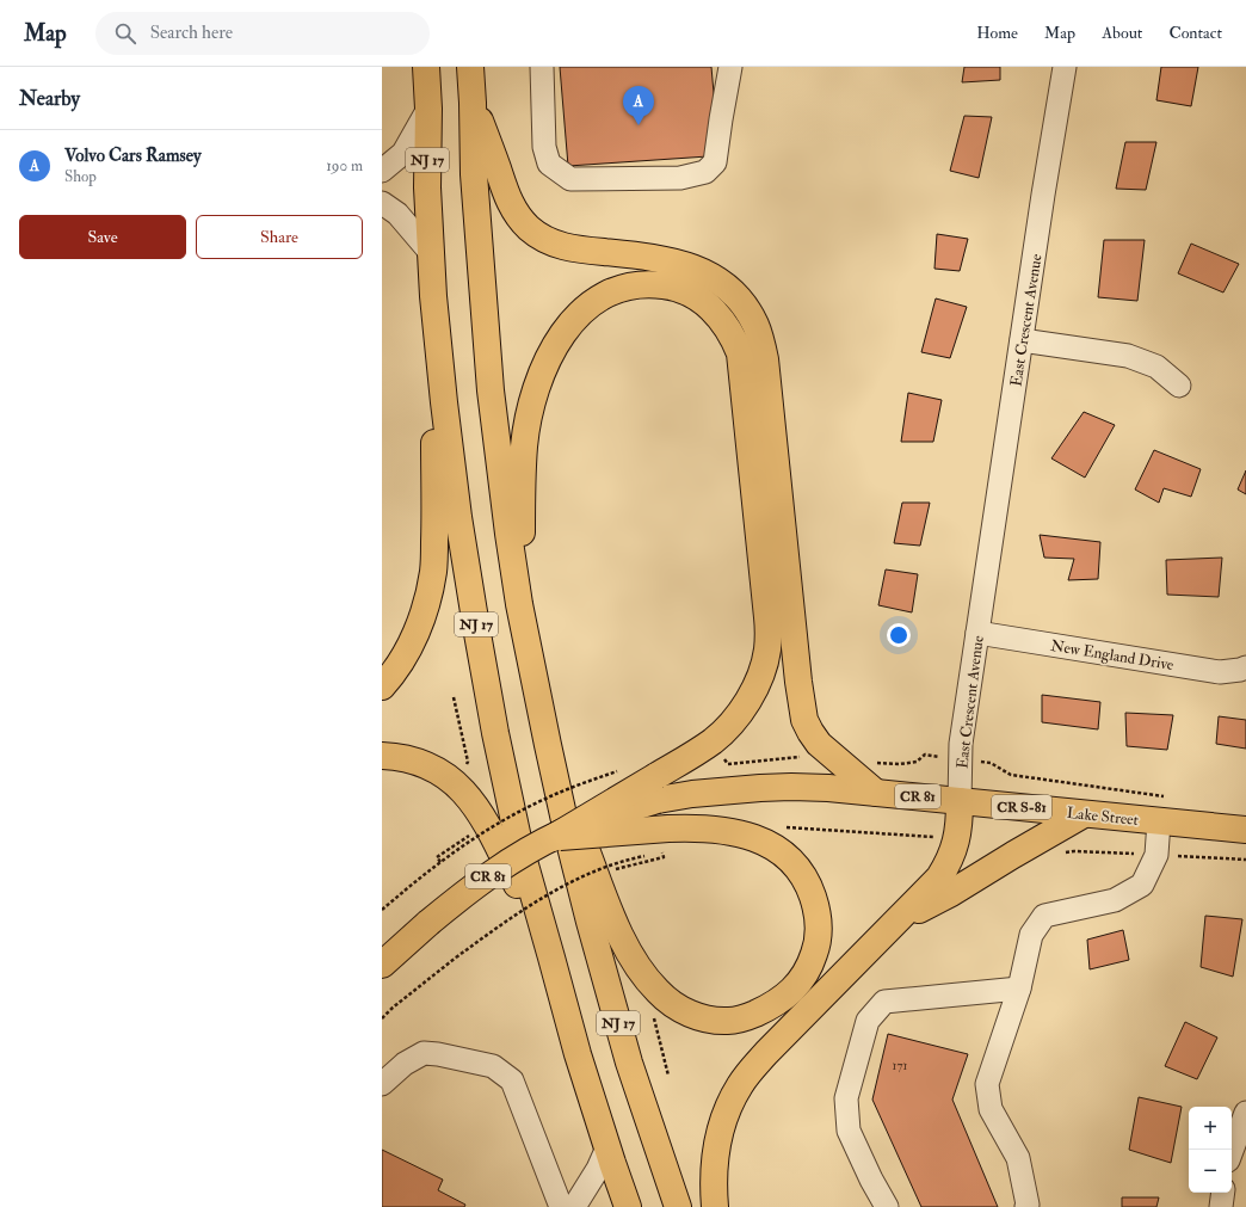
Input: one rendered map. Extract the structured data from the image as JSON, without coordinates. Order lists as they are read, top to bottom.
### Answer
{
  "streets": {
    "main road": [
      "NJ 17",
      "CR 81",
      "CR S-81",
      "Lake Street"
    ],
    "street": ["East Crescent Avenue", "New England Drive"]
  },
  "crossings": [
    ["East Crescent Avenue", "New England Drive"],
    ["East Crescent Avenue", "CR 81"],
    ["East Crescent Avenue", "Lake Street"],
    ["CR 81", "Lake Street"]
  ],
  "house_numbers": ["171"],
  "page": {
    "header": "Map",
    "search": "Search here",
    "nav": [
      "Home",
      "Map",
      "About",
      "Contact"
    ],
    "heading": "Nearby",
    "pins": "A",
    "list": [
      {
        "mark": "A",
        "name": "Volvo Cars Ramsey",
        "note": "Shop",
        "value": "190 m"
      }
    ],
    "buttons": ["Save", "Share"],
    "map_buttons": ["+", "−"]
  }
}
